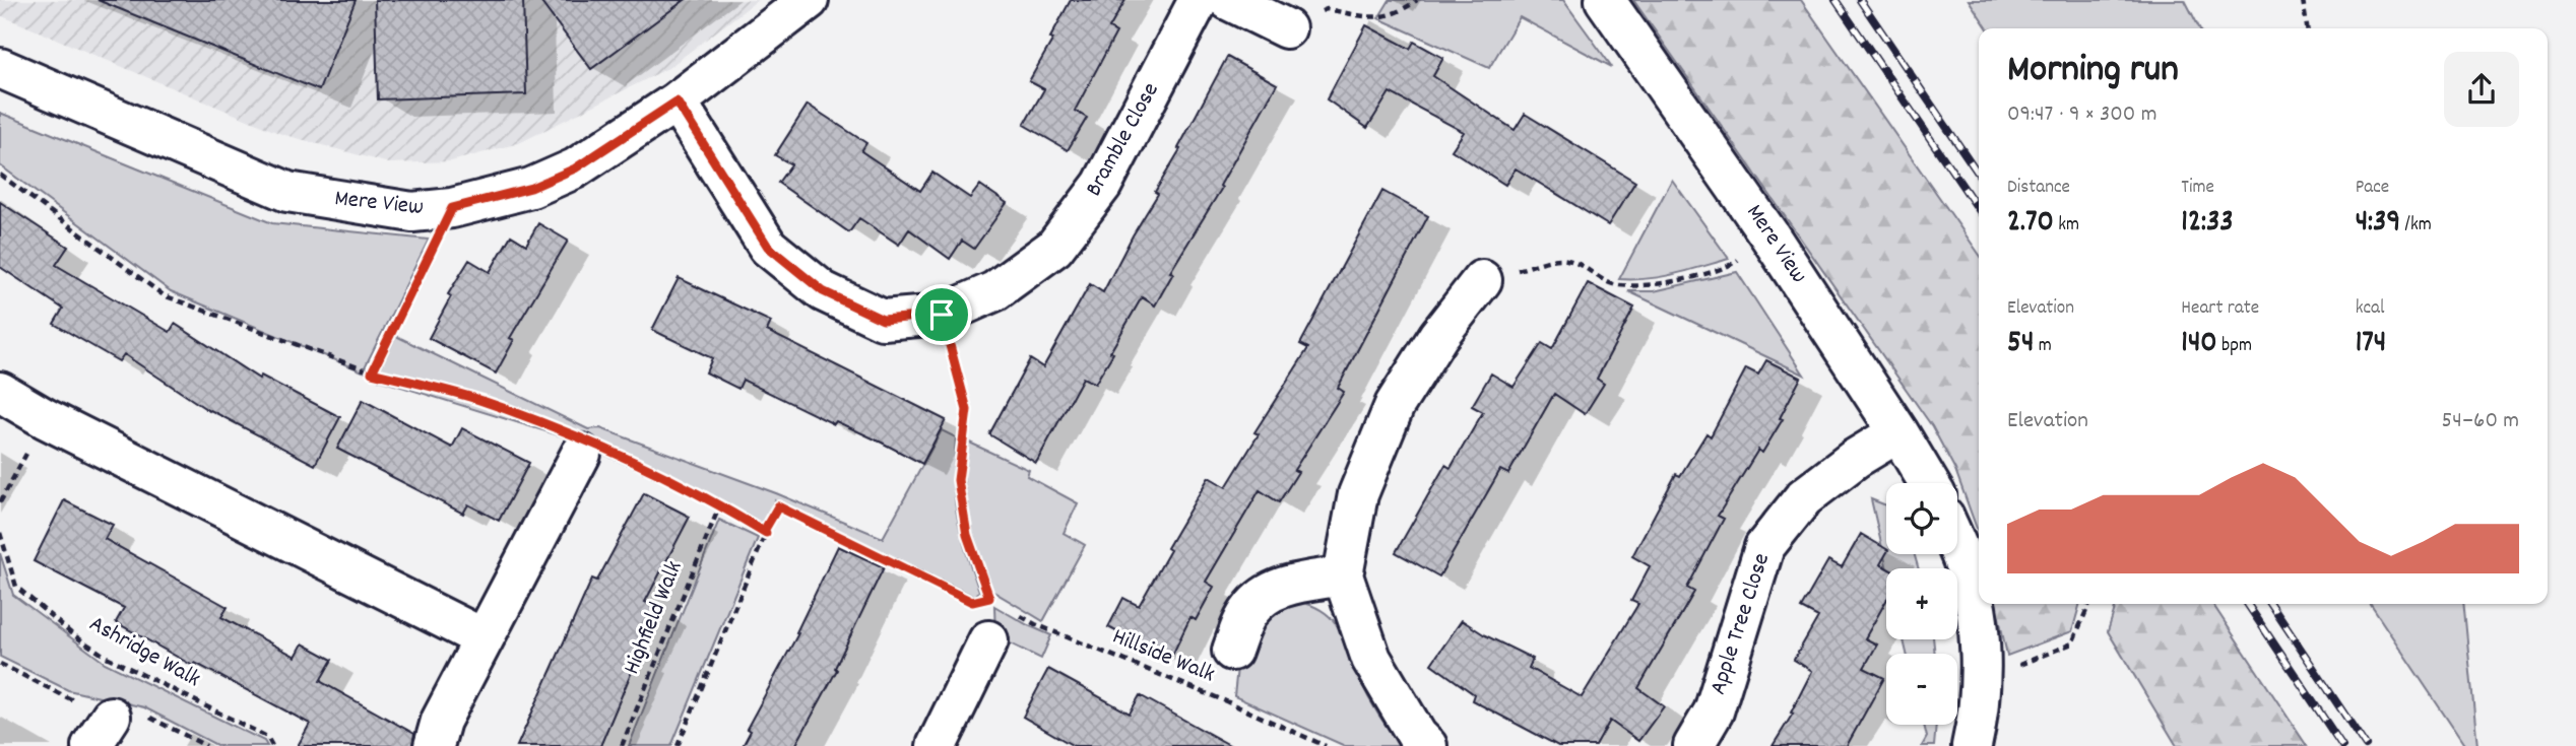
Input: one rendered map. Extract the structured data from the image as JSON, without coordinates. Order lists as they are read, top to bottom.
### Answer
{
  "streets": {
    "street": ["Bramble Close", "Mere View", "Apple Tree Close"],
    "path": ["Highfield Walk", "Ashridge Walk", "Hillside Walk"]
  },
  "crossings": [
    ["Bramble Close", "Mere View"],
    ["Mere View", "Apple Tree Close"]
  ],
  "page": {
    "heading": ["Morning run", "09:47 · 9 × 300 m"],
    "stats": [
      ["Distance", "2.70 km"],
      ["Time", "12:33"],
      ["Pace", "4:39 /km"],
      ["Elevation", "54 m"],
      ["Heart rate", "140 bpm"],
      ["kcal", "174"]
    ],
    "chart": ["Elevation", "54–60 m"],
    "map_buttons": ["+", "−"]
  }
}
